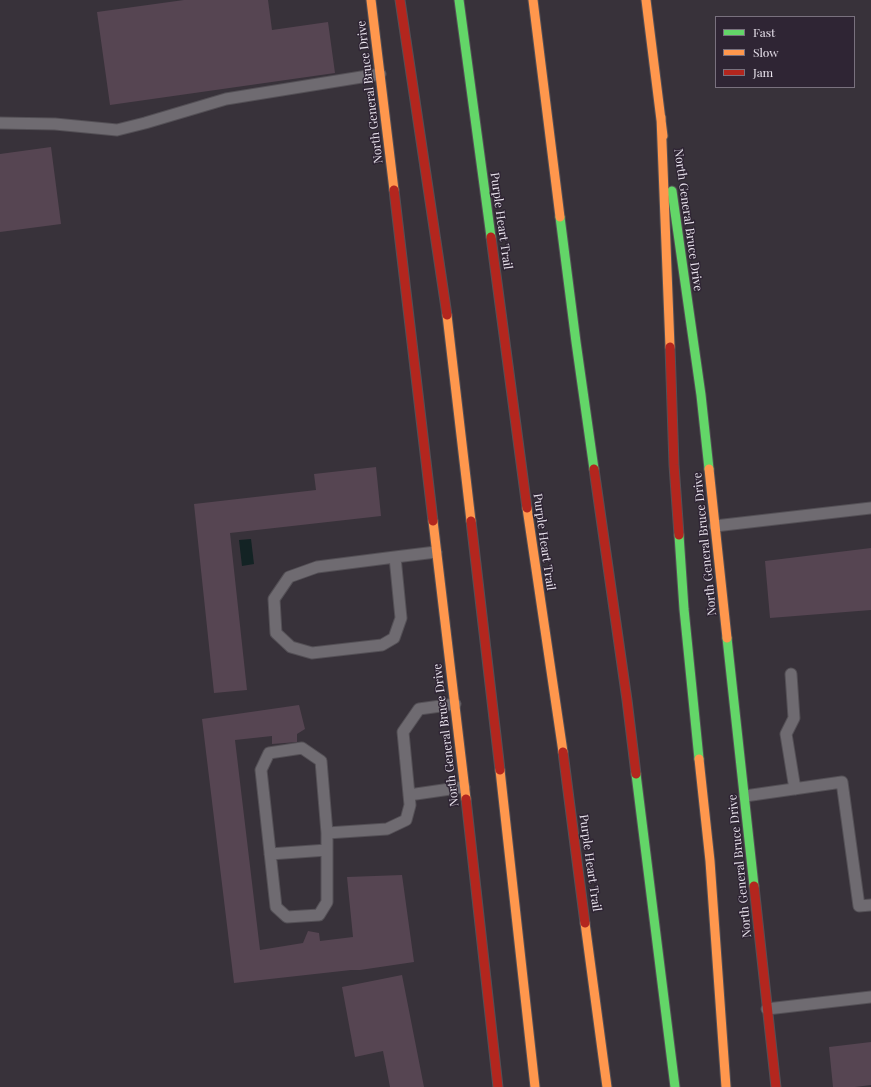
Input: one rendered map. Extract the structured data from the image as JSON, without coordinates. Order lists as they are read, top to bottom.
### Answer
{
  "streets": {
    "main road": ["North General Bruce Drive", "Purple Heart Trail"]
  },
  "legend": ["Fast", "Slow", "Jam"]
}
